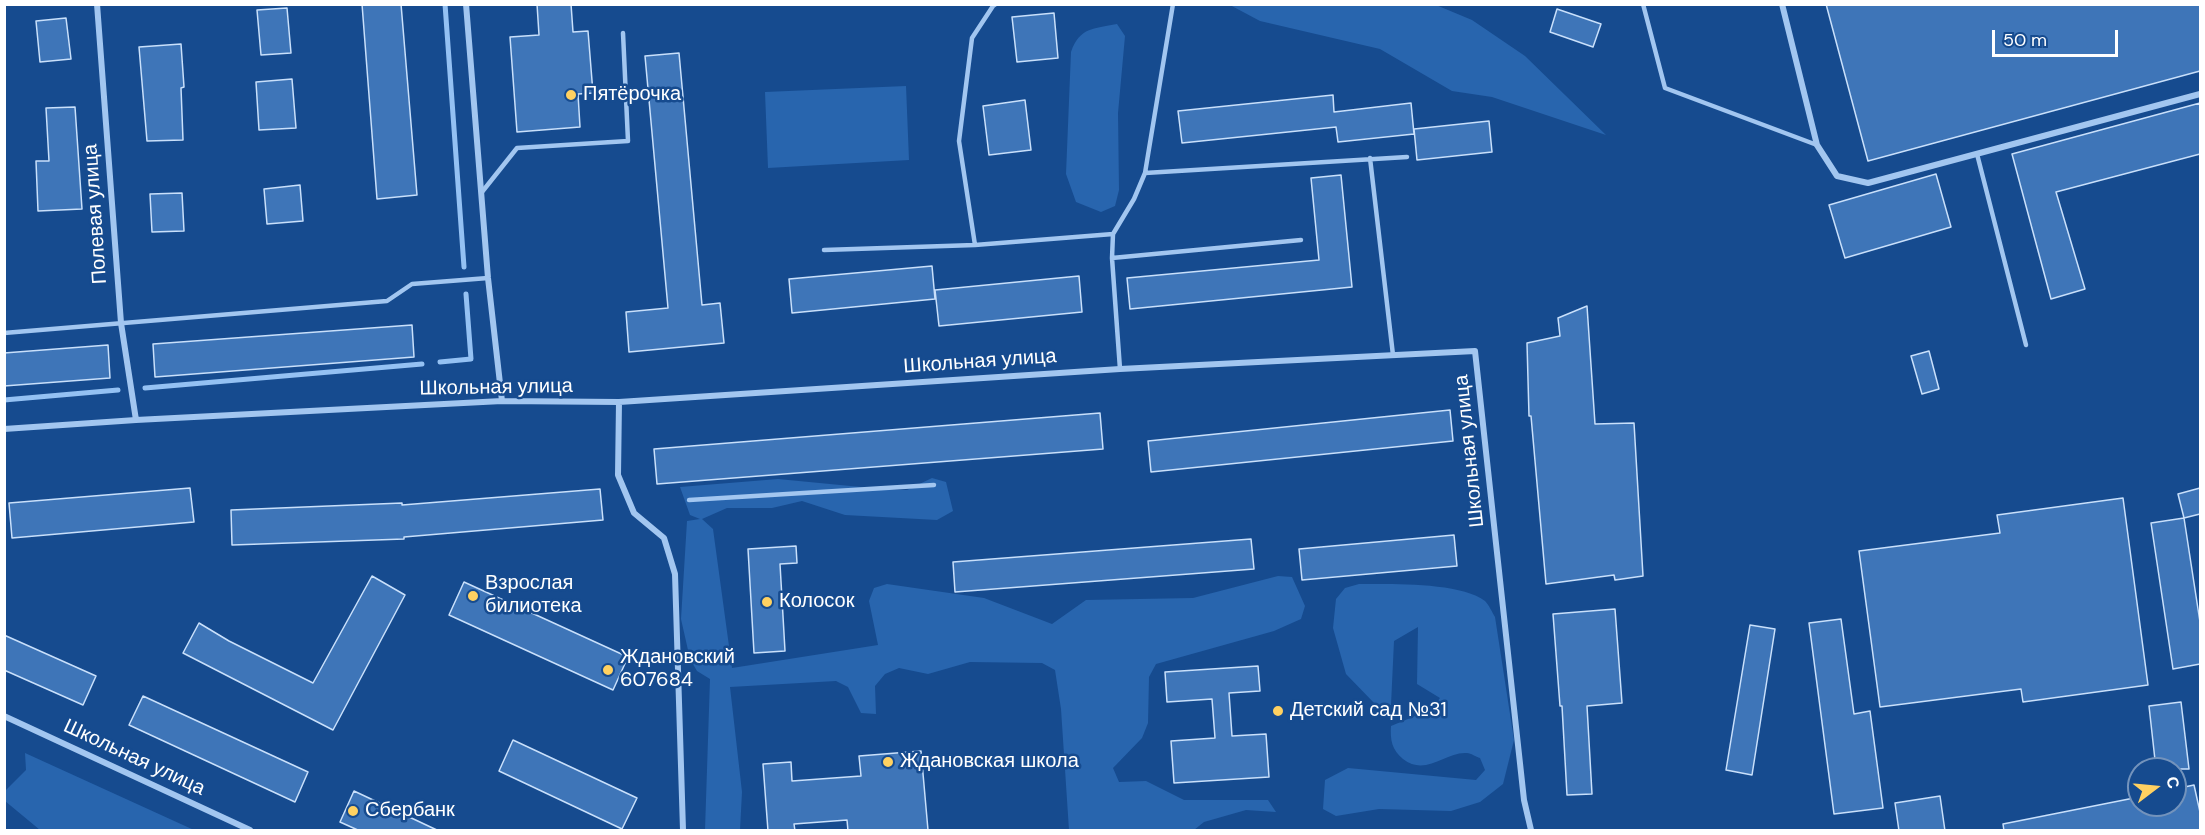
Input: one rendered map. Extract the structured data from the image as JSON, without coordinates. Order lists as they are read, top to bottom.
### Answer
{
  "streets": {
    "street": ["Полевая улица", "Школьная улица"]
  },
  "crossings": [
    ["Полевая улица", "Школьная улица"]
  ],
  "places": [
    "Пятёрочка",
    "Взрослая билиотека",
    "Колосок",
    "Ждановский 607684",
    "Детский сад №31",
    "Ждановская школа",
    "Сбербанк"
  ],
  "scale_bar": "50 m",
  "north": "right"
}
